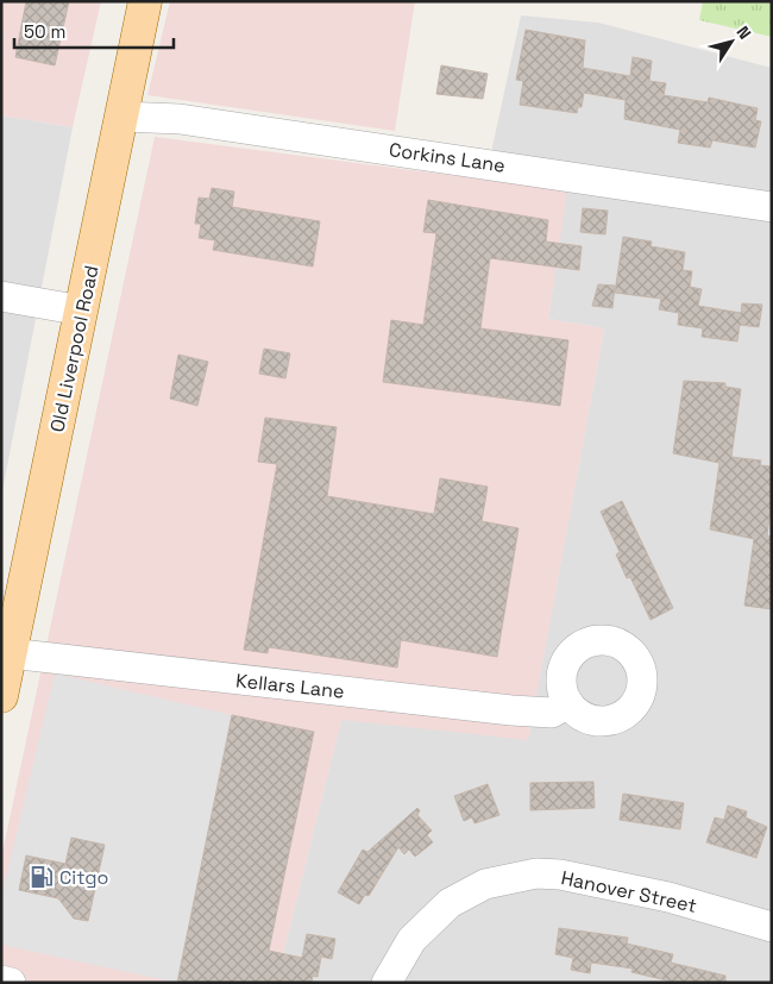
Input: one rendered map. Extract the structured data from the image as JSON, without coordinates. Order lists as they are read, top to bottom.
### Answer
{
  "streets": {
    "main road": ["Old Liverpool Road"],
    "street": ["Corkins Lane", "Kellars Lane", "Hanover Street"]
  },
  "crossings": [
    ["Corkins Lane", "Old Liverpool Road"],
    ["Old Liverpool Road", "Kellars Lane"]
  ],
  "places": {
    "fuel station": ["Citgo"]
  },
  "scale_bar": "50 m",
  "north": "top right"
}
